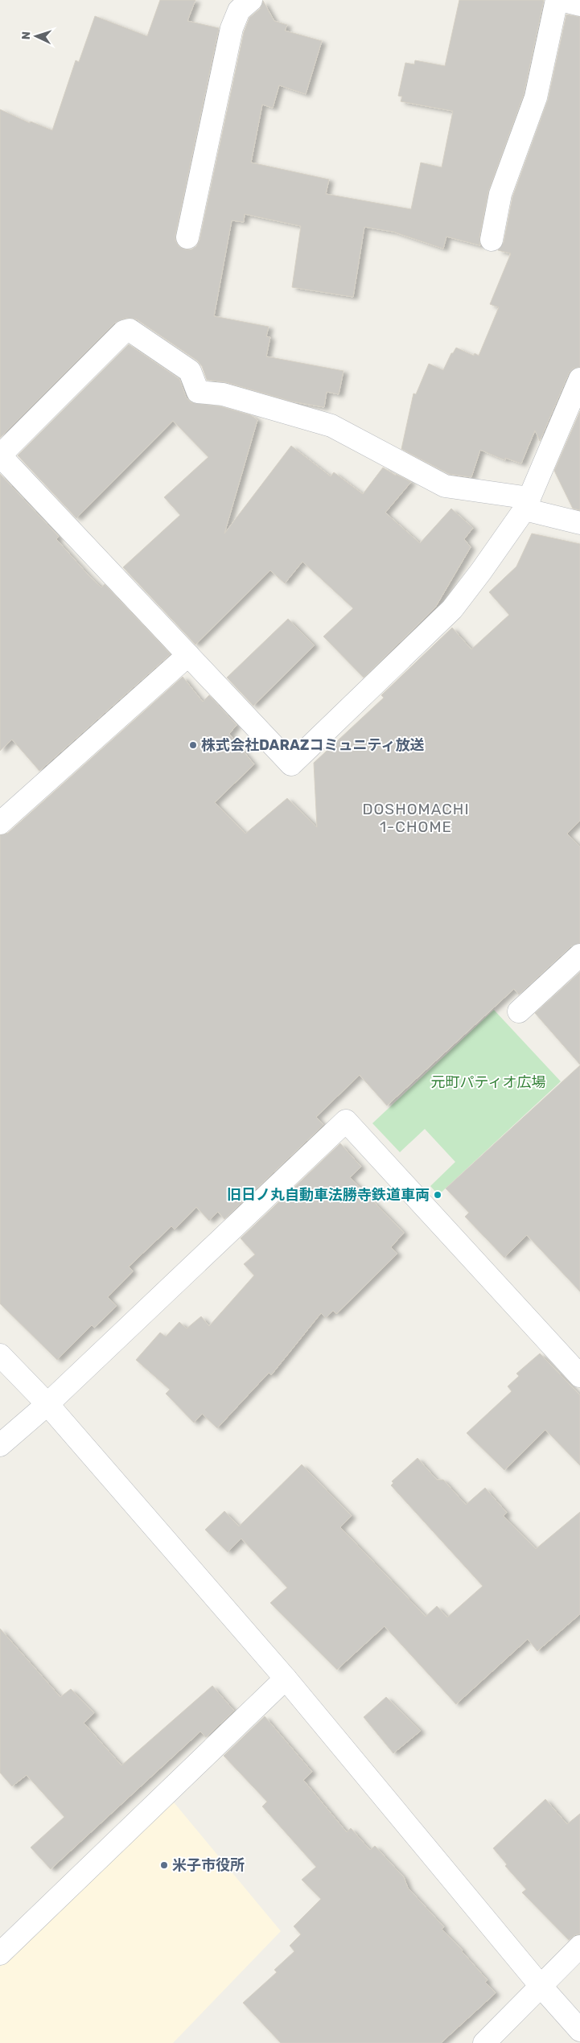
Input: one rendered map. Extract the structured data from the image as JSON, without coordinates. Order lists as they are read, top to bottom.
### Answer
{
  "districts": ["DOSHOMACHI 1-CHOME"],
  "parks": ["元町パティオ広場"],
  "places": ["株式会社DARAZコミュニティ放送", "旧日ノ丸自動車法勝寺鉄道車両", "米子市役所"],
  "north": "left"
}
